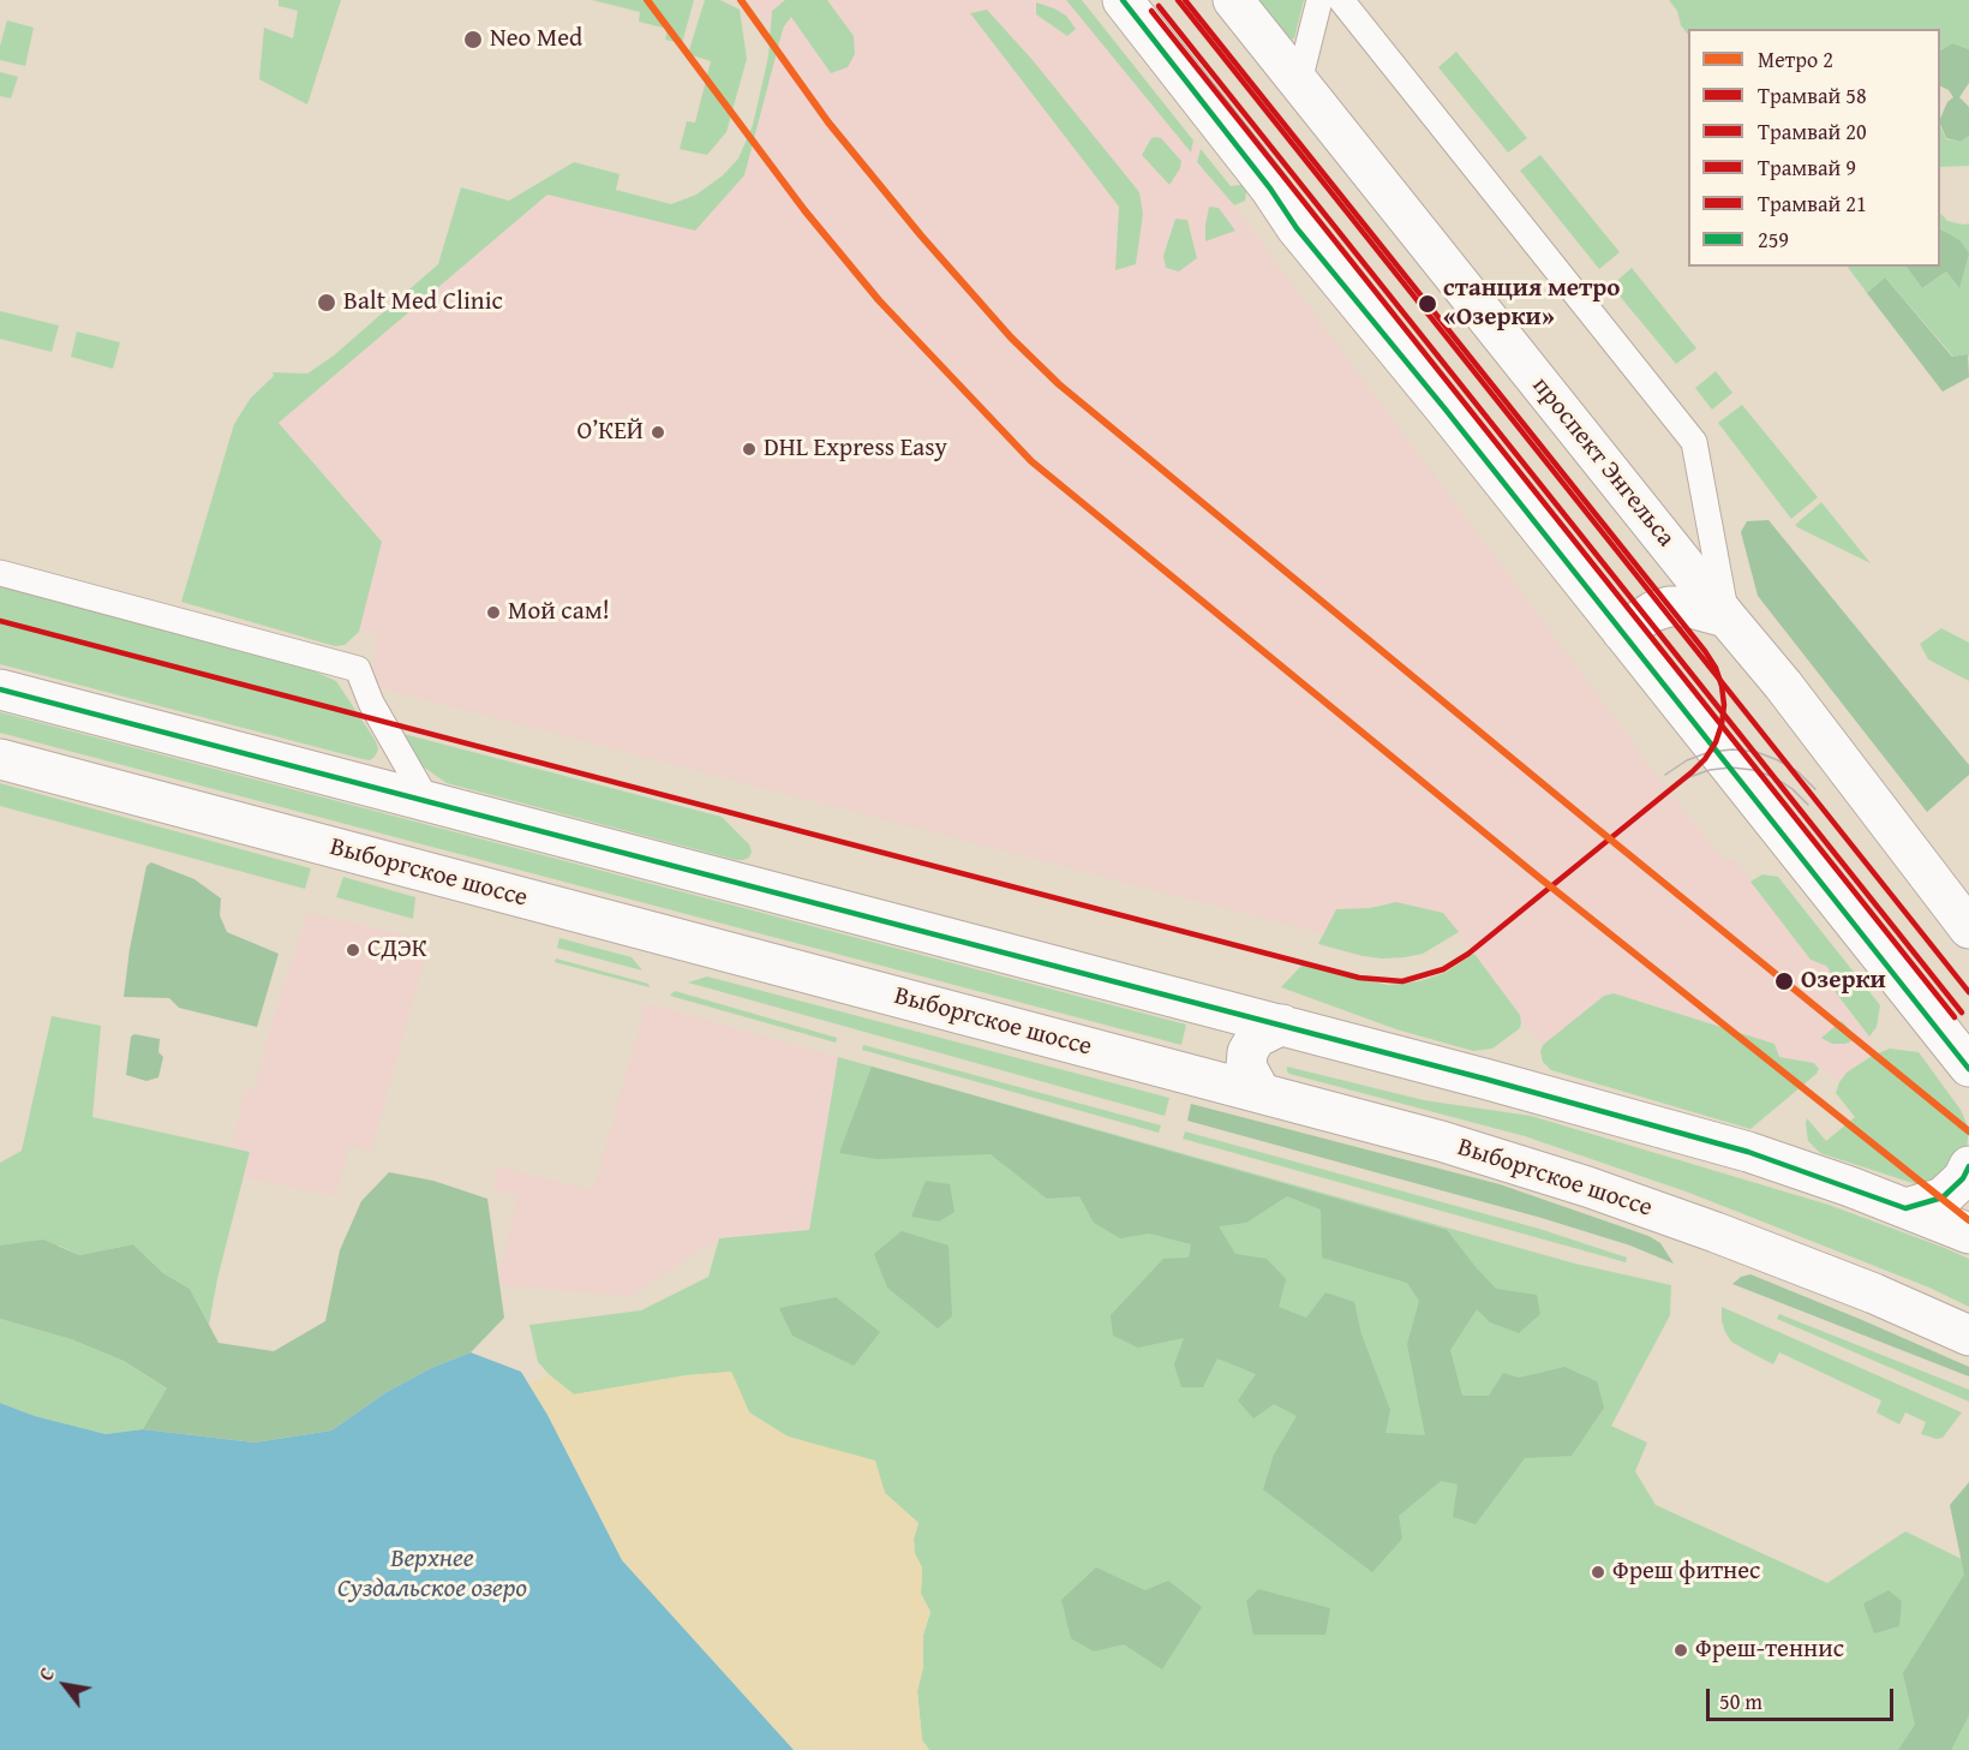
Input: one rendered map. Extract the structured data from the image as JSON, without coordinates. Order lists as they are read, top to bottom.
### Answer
{
  "streets": {
    "main road": ["проспект Энгельса", "Выборгское шоссе"]
  },
  "water": ["Верхнее Суздальское озеро"],
  "places": [
    "Neo Med",
    "Balt Med Clinic",
    "станция метро «Озерки»",
    "О’КЕЙ",
    "DHL Express Easy",
    "Мой сам!",
    "СДЭК",
    "Озерки",
    "Фреш фитнес",
    "Фреш-теннис"
  ],
  "lines": [
    "metro line 2",
    "tram line 58",
    "tram line 9",
    "transit line 259",
    "tram line 20",
    "tram line 21"
  ],
  "legend": [
    "Метро 2",
    "Трамвай 58",
    "Трамвай 20",
    "Трамвай 9",
    "Трамвай 21",
    "259"
  ],
  "scale_bar": "50 m",
  "north": "top left"
}
